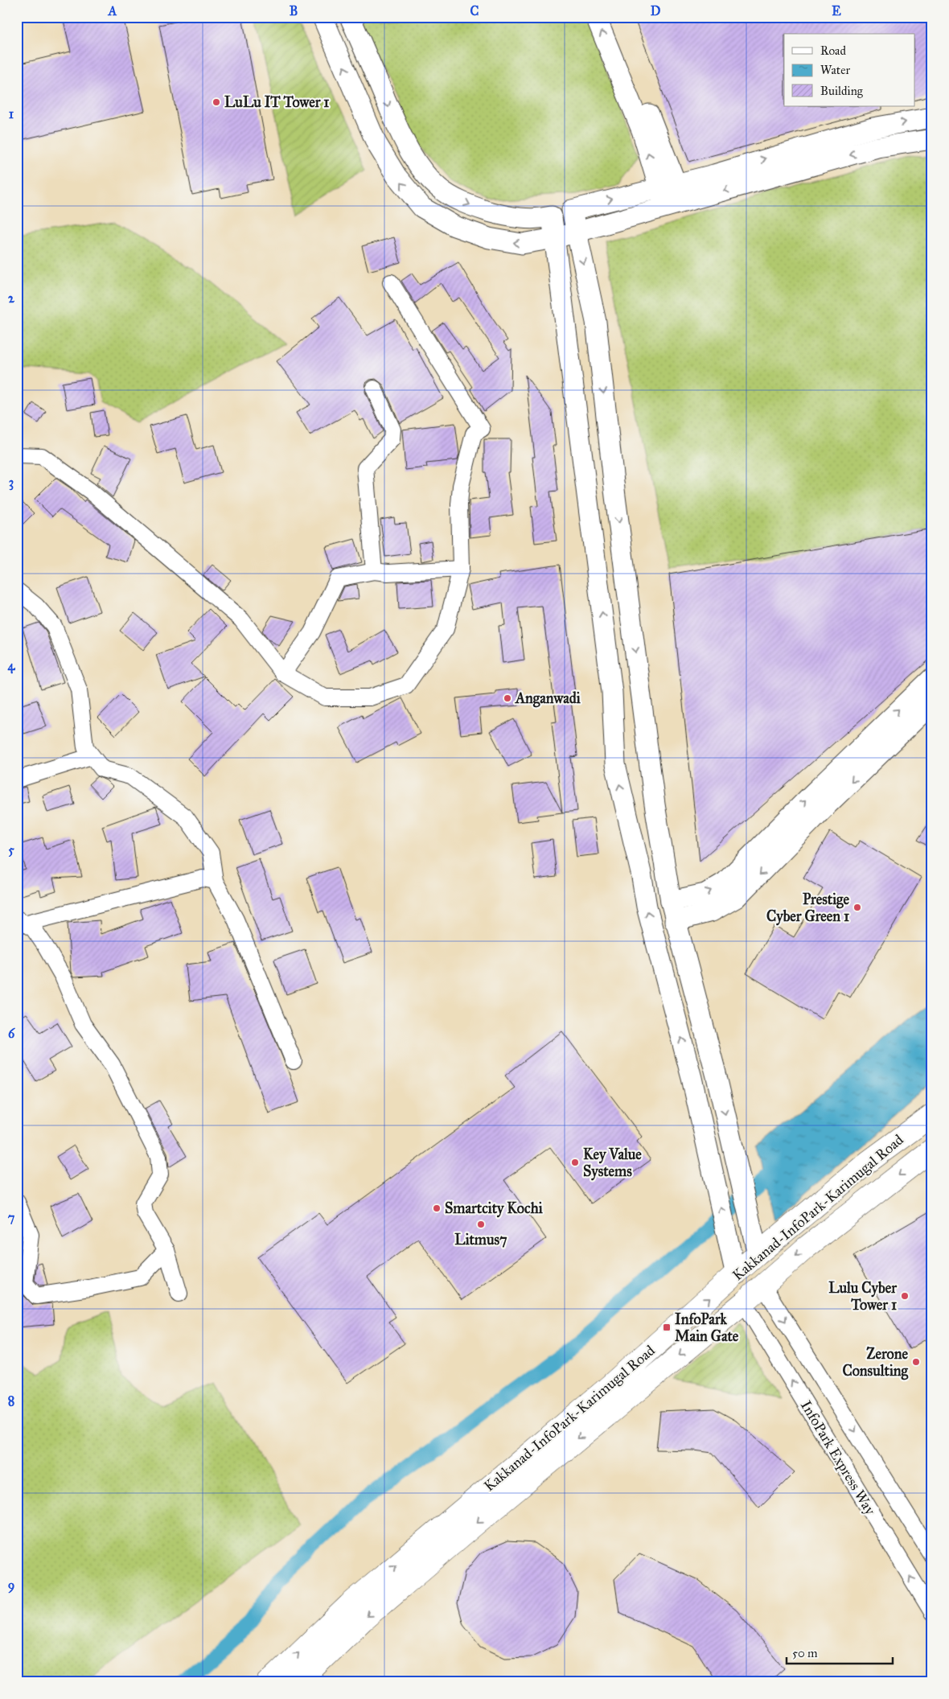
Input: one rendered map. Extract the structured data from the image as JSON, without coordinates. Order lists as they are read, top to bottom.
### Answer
{
  "streets": {
    "main road": ["Kakkanad-InfoPark-Karimugal Road"],
    "street": ["InfoPark Express Way"]
  },
  "crossings": [
    ["Kakkanad-InfoPark-Karimugal Road", "InfoPark Express Way"]
  ],
  "places": {
    "other": [
      "LuLu IT Tower 1",
      "Anganwadi",
      "Prestige Cyber Green 1",
      "Key Value Systems",
      "Smartcity Kochi",
      "Litmus7",
      "Lulu Cyber Tower 1",
      "Zerone Consulting"
    ],
    "transit": ["InfoPark Main Gate"]
  },
  "legend": ["Road", "Water", "Building"],
  "scale_bar": "50 m",
  "grid": {
    "columns": [
      "A",
      "B",
      "C",
      "D",
      "E"
    ],
    "rows": [
      "1",
      "2",
      "3",
      "4",
      "5",
      "6",
      "7",
      "8",
      "9"
    ]
  }
}
